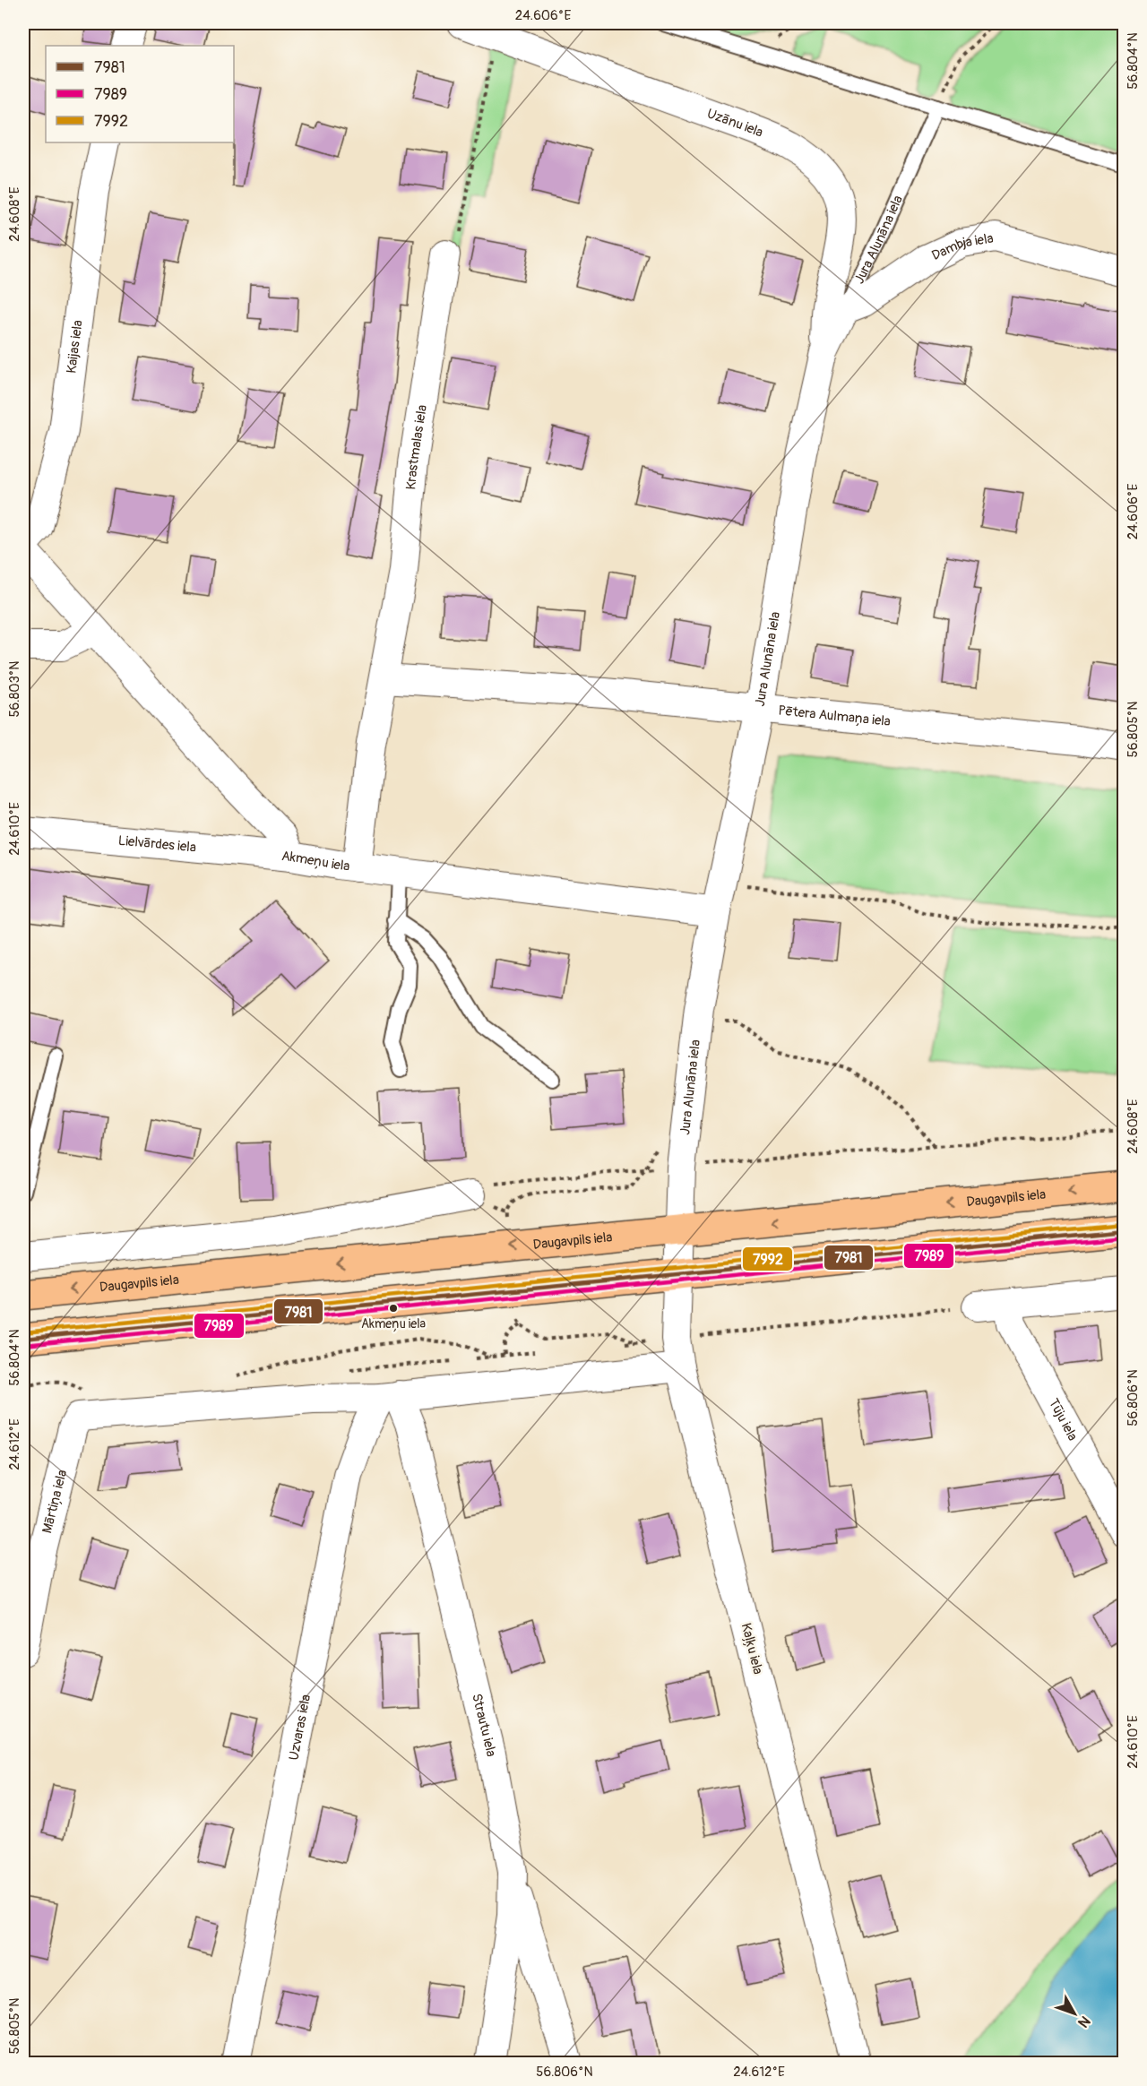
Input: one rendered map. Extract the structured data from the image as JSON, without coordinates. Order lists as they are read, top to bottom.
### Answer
{
  "streets": {
    "highway": ["Daugavpils iela"],
    "street": [
      "Uzānu iela",
      "Jura Alunāna iela",
      "Dambja iela",
      "Kaijas iela",
      "Krastmalas iela",
      "Pētera Aulmaņa iela",
      "Lielvārdes iela",
      "Akmeņu iela",
      "Tūju iela",
      "Mārtiņa iela",
      "Kaļķu iela",
      "Strautu iela",
      "Uzvaras iela"
    ]
  },
  "crossings": [
    ["Uzānu iela", "Jura Alunāna iela"],
    ["Jura Alunāna iela", "Dambja iela"],
    ["Jura Alunāna iela", "Pētera Aulmaņa iela"],
    ["Jura Alunāna iela", "Akmeņu iela"],
    ["Jura Alunāna iela", "Daugavpils iela"],
    ["Jura Alunāna iela", "Kaļķu iela"],
    ["Krastmalas iela", "Pētera Aulmaņa iela"],
    ["Krastmalas iela", "Akmeņu iela"],
    ["Lielvārdes iela", "Akmeņu iela"],
    ["Daugavpils iela", "Kaļķu iela"],
    ["Strautu iela", "Uzvaras iela"]
  ],
  "places": ["Akmeņu iela"],
  "lines": ["transit line 7992", "transit line 7981", "transit line 7989"],
  "legend": ["7981", "7989", "7992"],
  "north": "bottom right",
  "coordinates": [
    "24.606°E",
    "56.804°N",
    "24.608°E",
    "56.803°N",
    "56.805°N",
    "24.610°E",
    "56.806°N",
    "24.612°E"
  ]
}
